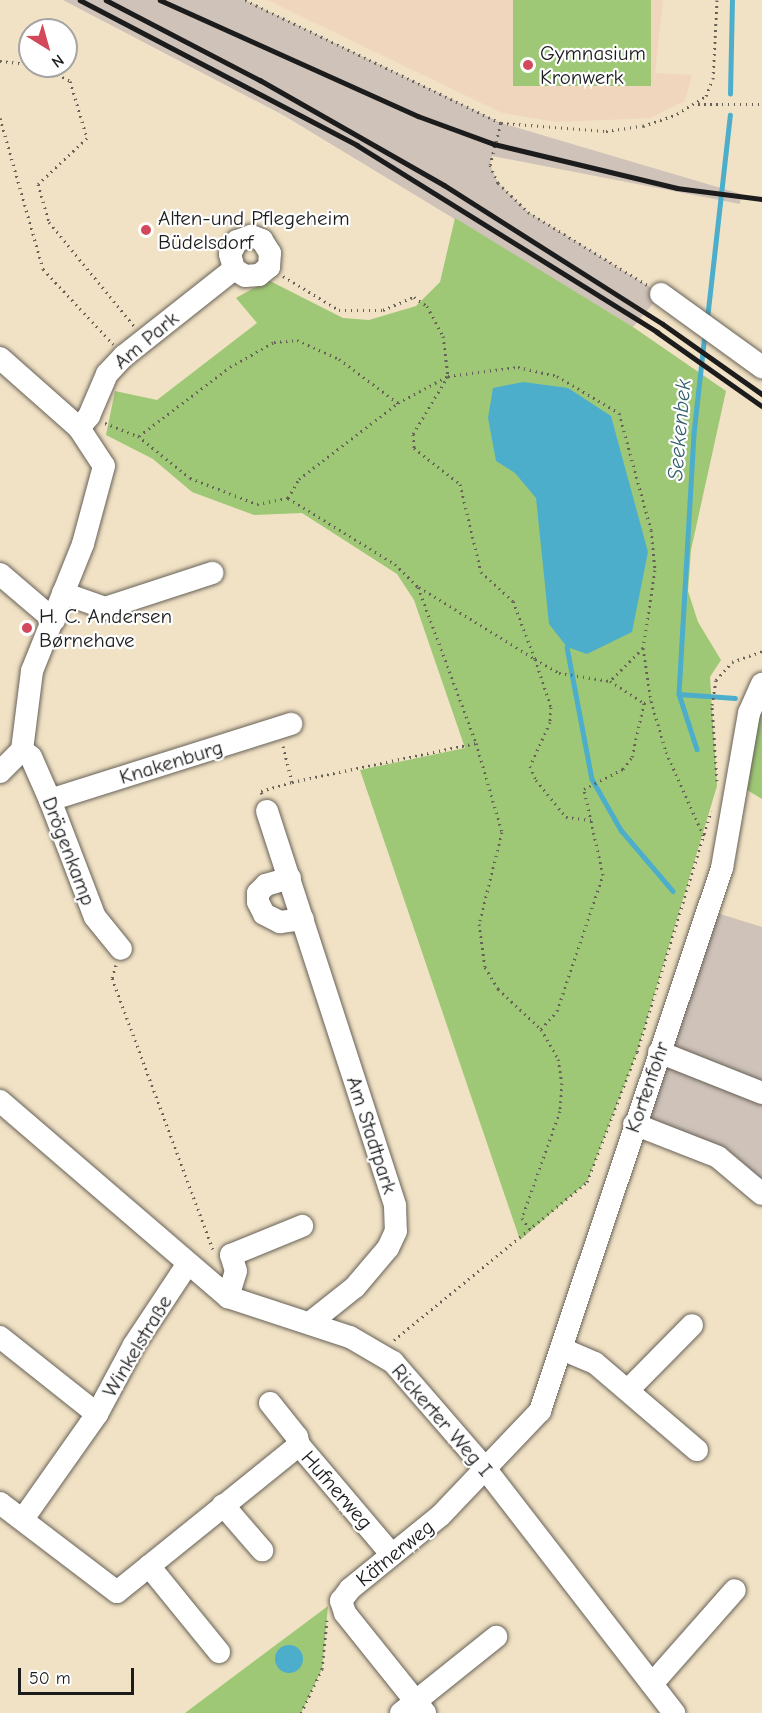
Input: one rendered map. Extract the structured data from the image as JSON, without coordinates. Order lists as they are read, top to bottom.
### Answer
{
  "streets": {
    "street": [
      "Am Park",
      "Knakenburg",
      "Drögenkamp",
      "Kortenfohr",
      "Am Stadtpark",
      "Winkelstraße",
      "Rickerter Weg I",
      "Hufnerweg",
      "Kätnerweg"
    ]
  },
  "crossings": [
    ["Knakenburg", "Drögenkamp"],
    ["Kortenfohr", "Rickerter Weg I"],
    ["Kortenfohr", "Kätnerweg"],
    ["Am Stadtpark", "Rickerter Weg I"],
    ["Winkelstraße", "Rickerter Weg I"],
    ["Rickerter Weg I", "Kätnerweg"],
    ["Hufnerweg", "Kätnerweg"]
  ],
  "water": ["Seekenbek"],
  "places": ["Gymnasium Kronwerk", "Alten-und Pflegeheim Büdelsdorf", "H. C. Andersen Børnehave"],
  "scale_bar": "50 m",
  "north": "bottom right"
}
